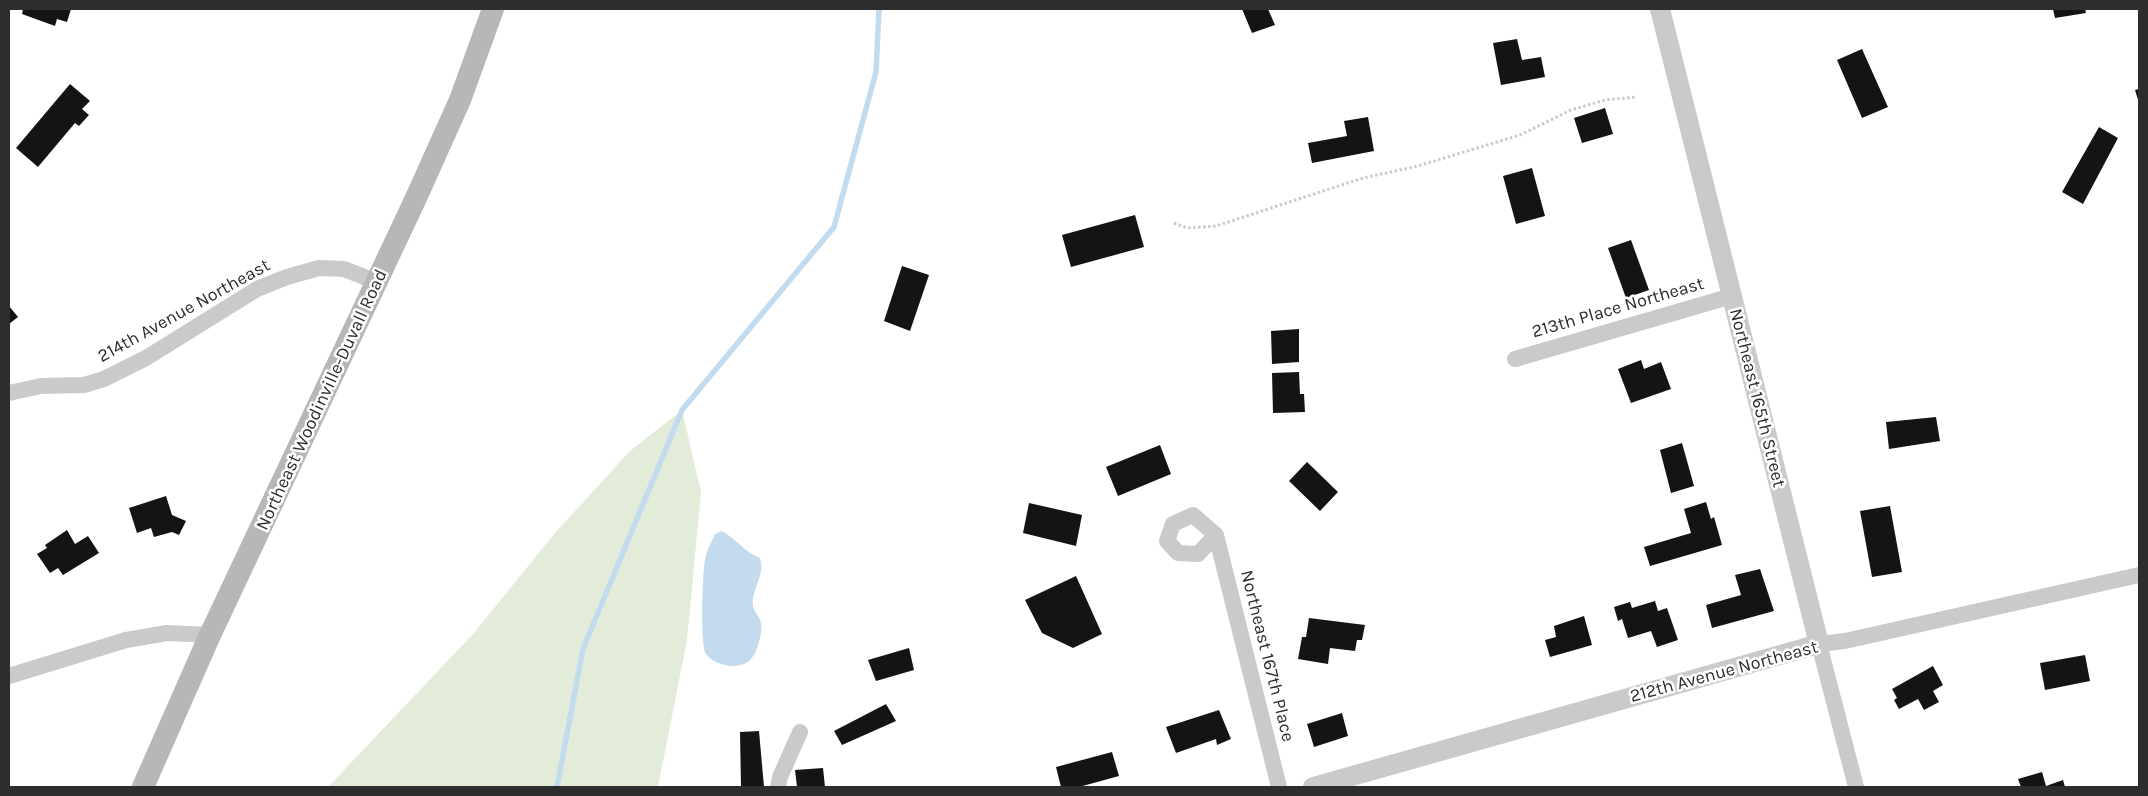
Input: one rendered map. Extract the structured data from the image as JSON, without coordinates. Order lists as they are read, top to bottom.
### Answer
{
  "streets": {
    "main road": ["Northeast Woodinville-Duvall Road"],
    "street": [
      "213th Place Northeast",
      "214th Avenue Northeast",
      "Northeast 165th Street",
      "Northeast 167th Place",
      "212th Avenue Northeast"
    ]
  },
  "crossings": [
    ["213th Place Northeast", "Northeast 165th Street"],
    ["214th Avenue Northeast", "Northeast Woodinville-Duvall Road"],
    ["Northeast 165th Street", "212th Avenue Northeast"]
  ]
}
